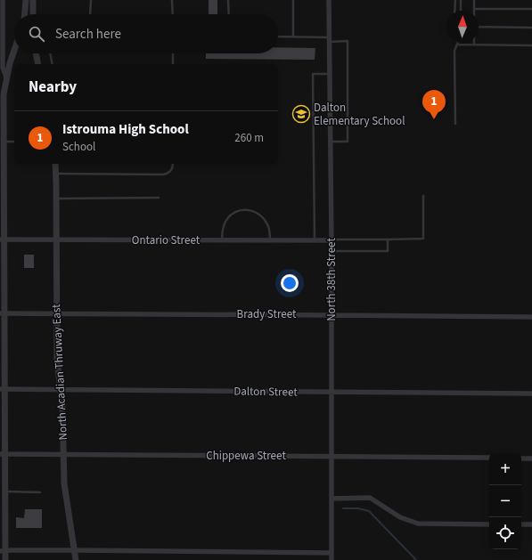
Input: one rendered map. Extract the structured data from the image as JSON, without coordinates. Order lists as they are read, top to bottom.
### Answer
{
  "streets": {
    "street": [
      "Ontario Street",
      "North 38th Street",
      "Brady Street",
      "North Acadian Thruway East",
      "Dalton Street",
      "Chippewa Street"
    ]
  },
  "crossings": [
    ["Ontario Street", "North 38th Street"],
    ["Ontario Street", "North Acadian Thruway East"],
    ["North 38th Street", "Brady Street"],
    ["North 38th Street", "Dalton Street"],
    ["North 38th Street", "Chippewa Street"],
    ["Brady Street", "North Acadian Thruway East"],
    ["North Acadian Thruway East", "Dalton Street"],
    ["North Acadian Thruway East", "Chippewa Street"]
  ],
  "places": {
    "school or university": ["Dalton Elementary School"]
  },
  "north": "top",
  "page": {
    "search": "Search here",
    "heading": "Nearby",
    "pins": "1",
    "list": [
      {
        "mark": "1",
        "name": "Istrouma High School",
        "note": "School",
        "value": "260 m"
      }
    ],
    "map_buttons": ["+", "−"]
  }
}
